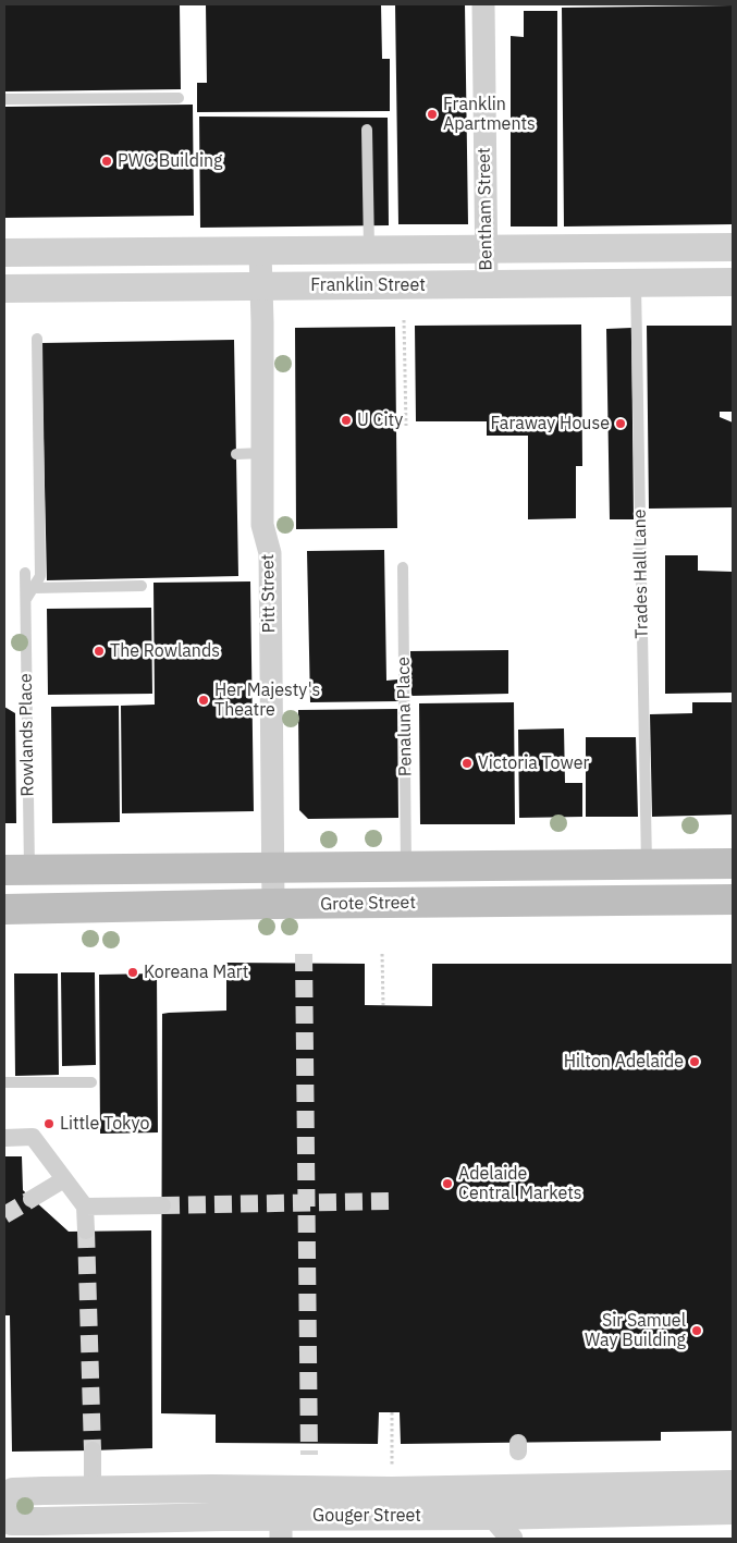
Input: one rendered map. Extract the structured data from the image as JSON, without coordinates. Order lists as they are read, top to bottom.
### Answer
{
  "streets": {
    "main road": ["Grote Street"],
    "street": [
      "Bentham Street",
      "Franklin Street",
      "Pitt Street",
      "Gouger Street"
    ],
    "lane": ["Trades Hall Lane", "Penaluna Place", "Rowlands Place"]
  },
  "crossings": [
    ["Bentham Street", "Franklin Street"],
    ["Franklin Street", "Trades Hall Lane"],
    ["Franklin Street", "Pitt Street"],
    ["Trades Hall Lane", "Grote Street"],
    ["Pitt Street", "Grote Street"],
    ["Penaluna Place", "Grote Street"],
    ["Rowlands Place", "Grote Street"]
  ],
  "places": [
    "Franklin Apartments",
    "PWC Building",
    "U City",
    "Faraway House",
    "The Rowlands",
    "Her Majesty's Theatre",
    "Victoria Tower",
    "Koreana Mart",
    "Hilton Adelaide",
    "Little Tokyo",
    "Adelaide Central Markets",
    "Sir Samuel Way Building"
  ]
}
